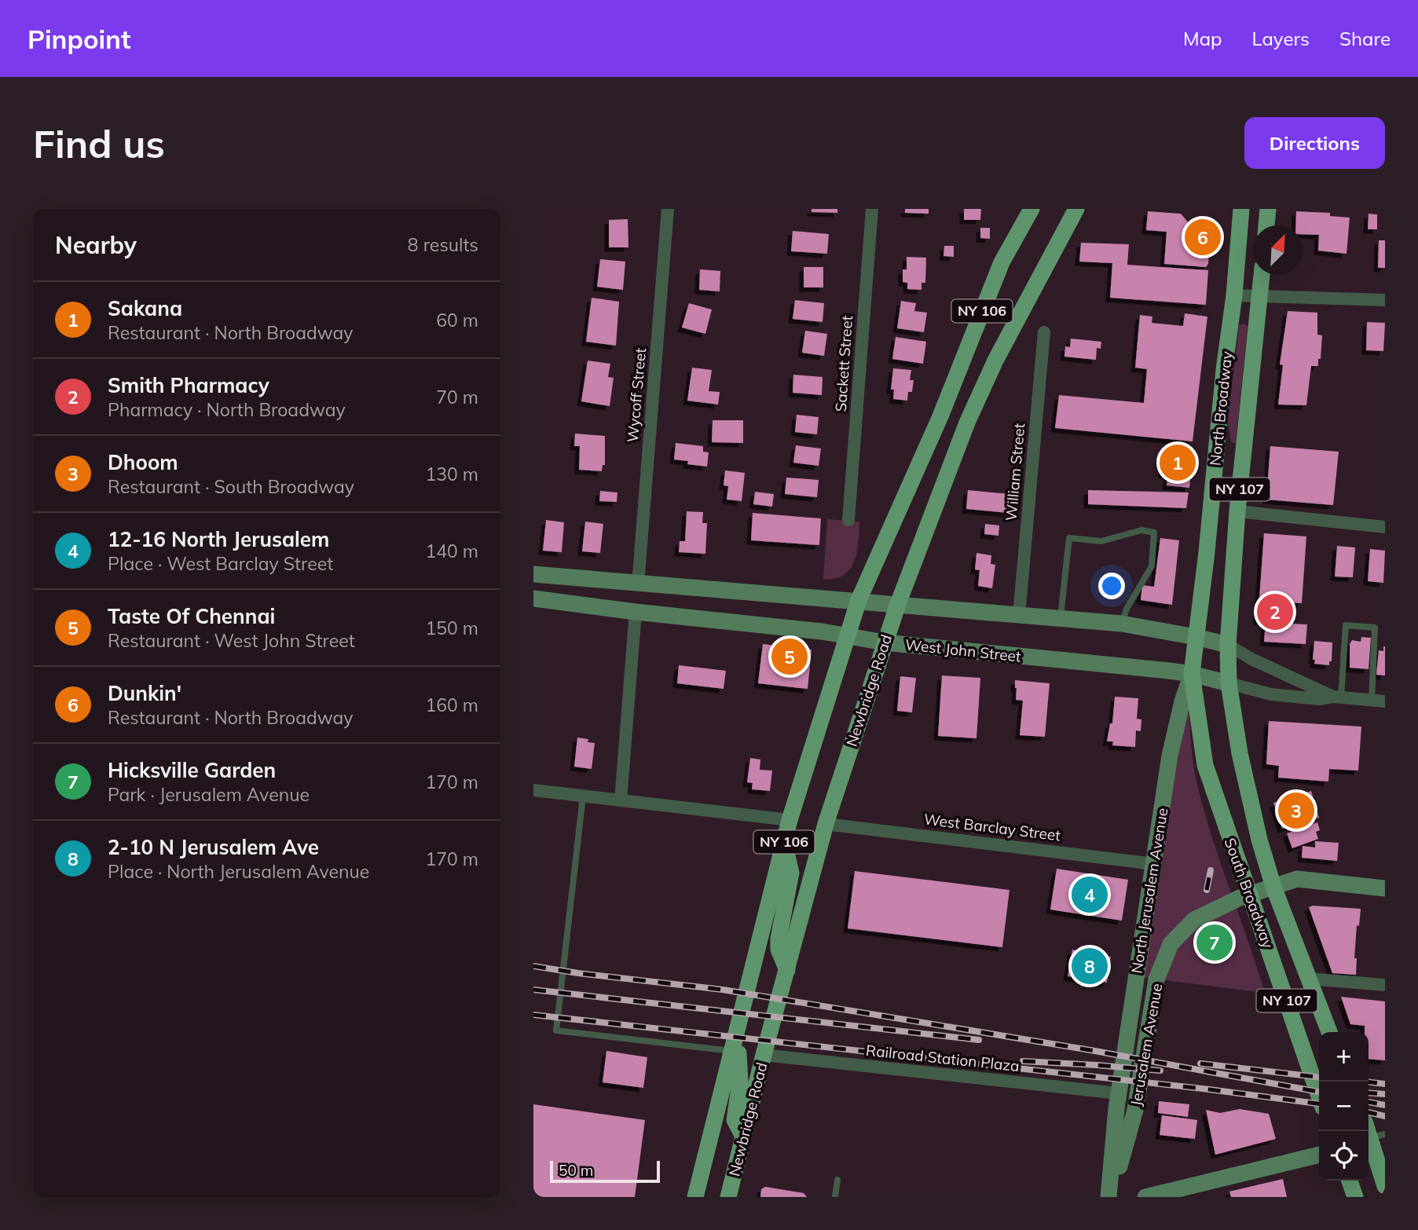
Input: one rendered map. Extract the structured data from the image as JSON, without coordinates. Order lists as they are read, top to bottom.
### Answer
{
  "streets": {
    "main road": [
      "NY 106",
      "North Broadway",
      "NY 107",
      "West John Street",
      "Newbridge Road",
      "North Jerusalem Avenue",
      "South Broadway",
      "Jerusalem Avenue"
    ],
    "street": [
      "Sackett Street",
      "Wycoff Street",
      "William Street",
      "West Barclay Street",
      "Railroad Station Plaza"
    ]
  },
  "crossings": [
    ["NY 106", "West John Street"],
    ["North Broadway", "West John Street"],
    ["North Broadway", "North Jerusalem Avenue"],
    ["North Broadway", "South Broadway"],
    ["West John Street", "Newbridge Road"],
    ["West John Street", "North Jerusalem Avenue"],
    ["West John Street", "South Broadway"],
    ["Newbridge Road", "West Barclay Street"],
    ["Newbridge Road", "Railroad Station Plaza"],
    ["West Barclay Street", "North Jerusalem Avenue"],
    ["North Jerusalem Avenue", "South Broadway"],
    ["North Jerusalem Avenue", "Jerusalem Avenue"],
    ["North Jerusalem Avenue", "Railroad Station Plaza"],
    ["South Broadway", "Jerusalem Avenue"],
    ["Jerusalem Avenue", "Railroad Station Plaza"]
  ],
  "scale_bar": "50 m",
  "north": "top right",
  "page": {
    "header": "Pinpoint",
    "nav": ["Map", "Layers", "Share"],
    "buttons": "Directions",
    "title": "Find us",
    "heading": ["Nearby", "8 results"],
    "pins": [
      "6",
      "1",
      "2",
      "5",
      "3",
      "4",
      "7",
      "8"
    ],
    "list": [
      {
        "mark": "1",
        "name": "Sakana",
        "note": "Restaurant · North Broadway",
        "value": "60 m"
      },
      {
        "mark": "2",
        "name": "Smith Pharmacy",
        "note": "Pharmacy · North Broadway",
        "value": "70 m"
      },
      {
        "mark": "3",
        "name": "Dhoom",
        "note": "Restaurant · South Broadway",
        "value": "130 m"
      },
      {
        "mark": "4",
        "name": "12-16 North Jerusalem",
        "note": "Place · West Barclay Street",
        "value": "140 m"
      },
      {
        "mark": "5",
        "name": "Taste Of Chennai",
        "note": "Restaurant · West John Street",
        "value": "150 m"
      },
      {
        "mark": "6",
        "name": "Dunkin'",
        "note": "Restaurant · North Broadway",
        "value": "160 m"
      },
      {
        "mark": "7",
        "name": "Hicksville Garden",
        "note": "Park · Jerusalem Avenue",
        "value": "170 m"
      },
      {
        "mark": "8",
        "name": "2-10 N Jerusalem Ave",
        "note": "Place · North Jerusalem Avenue",
        "value": "170 m"
      }
    ],
    "map_buttons": ["+", "−"],
    "scale": "50 m"
  }
}
